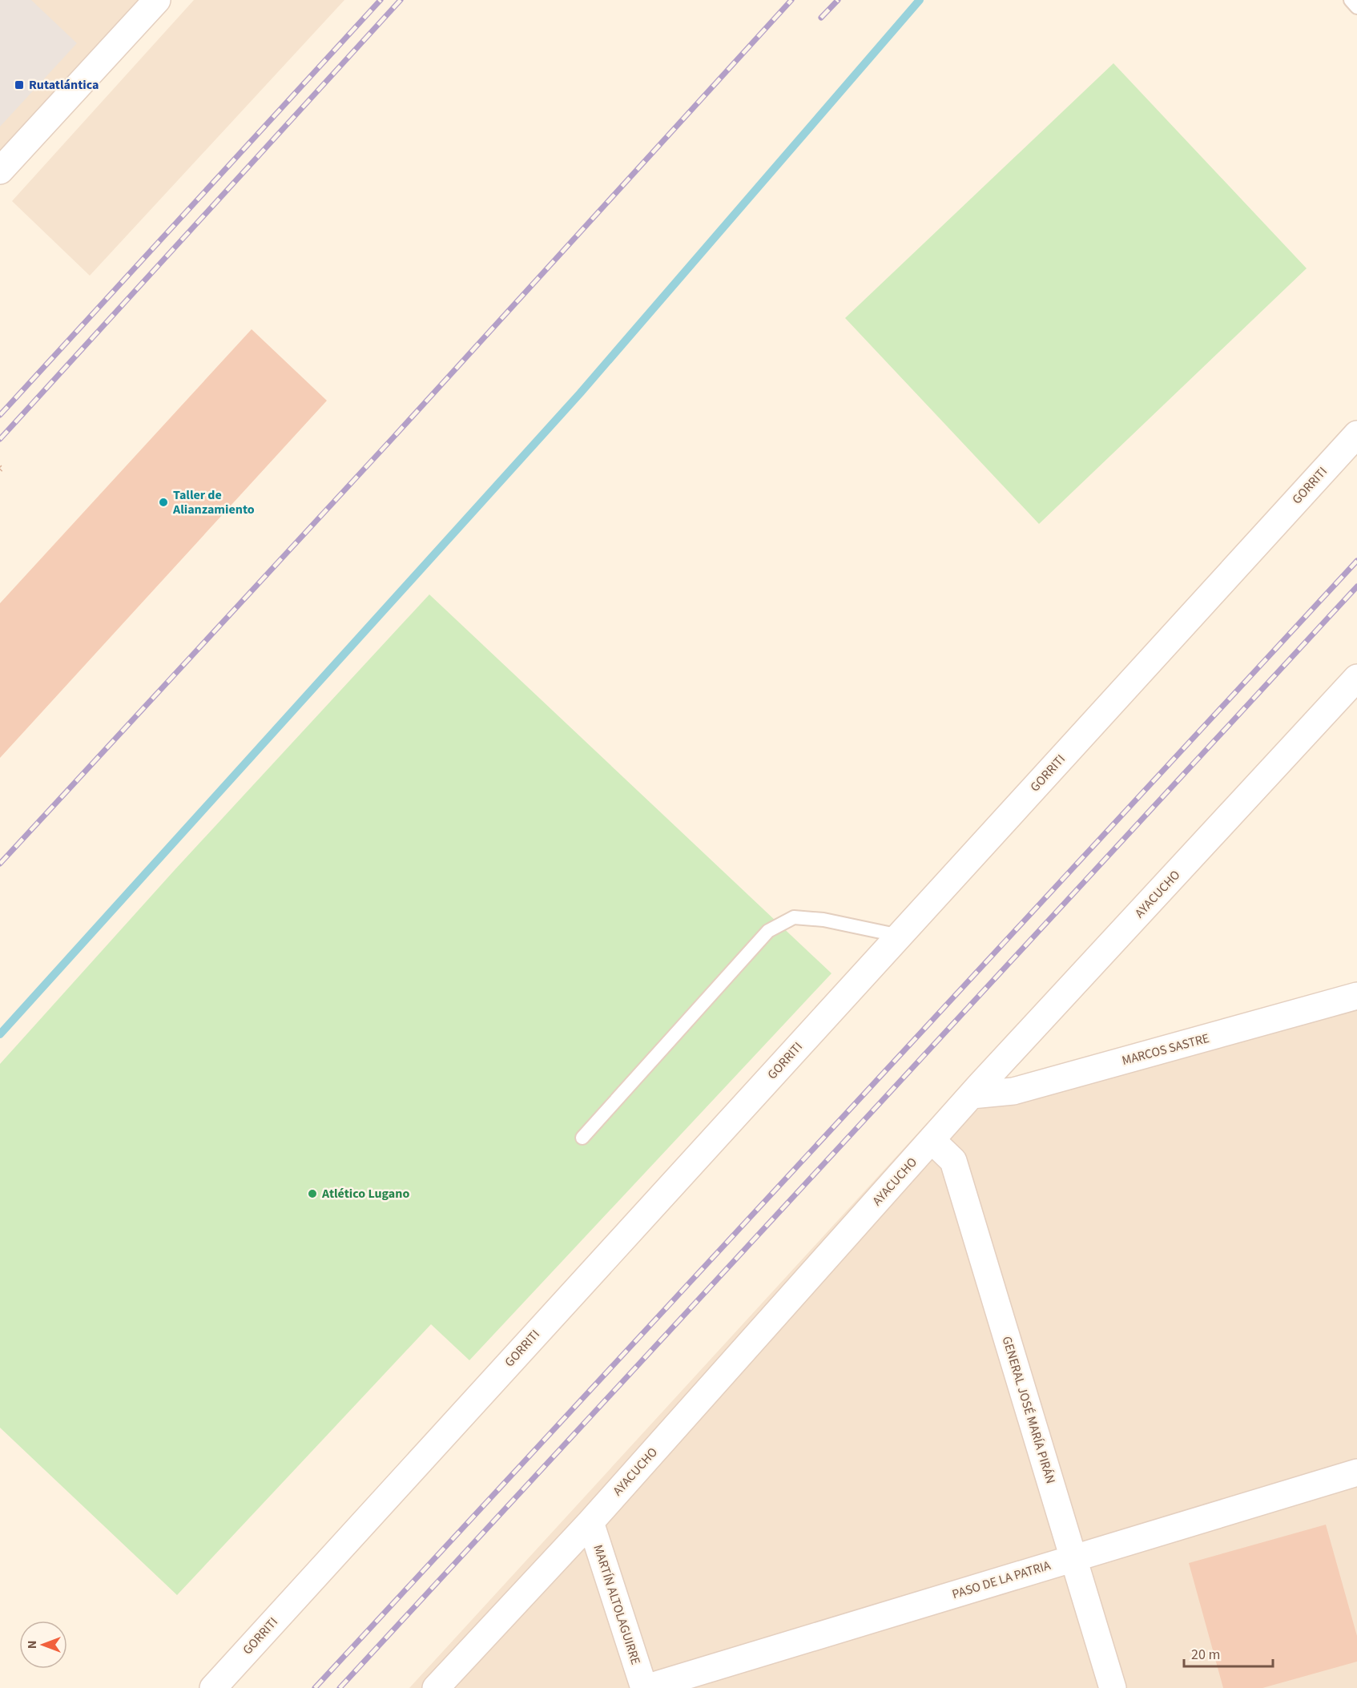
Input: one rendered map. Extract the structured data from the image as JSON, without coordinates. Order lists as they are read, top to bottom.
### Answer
{
  "streets": {
    "street": [
      "GORRITI",
      "AYACUCHO",
      "MARCOS SASTRE",
      "GENERAL JOSÉ MARÍA PIRÁN",
      "PASO DE LA PATRIA",
      "MARTÍN ALTOLAGUIRRE"
    ]
  },
  "crossings": [
    ["AYACUCHO", "MARCOS SASTRE"],
    ["AYACUCHO", "GENERAL JOSÉ MARÍA PIRÁN"],
    ["AYACUCHO", "MARTÍN ALTOLAGUIRRE"],
    ["GENERAL JOSÉ MARÍA PIRÁN", "PASO DE LA PATRIA"],
    ["PASO DE LA PATRIA", "MARTÍN ALTOLAGUIRRE"]
  ],
  "places": {
    "transit": ["Rutatlántica"],
    "other": ["Taller de Alianzamiento", "Atlético Lugano"]
  },
  "scale_bar": "20 m",
  "north": "left"
}
